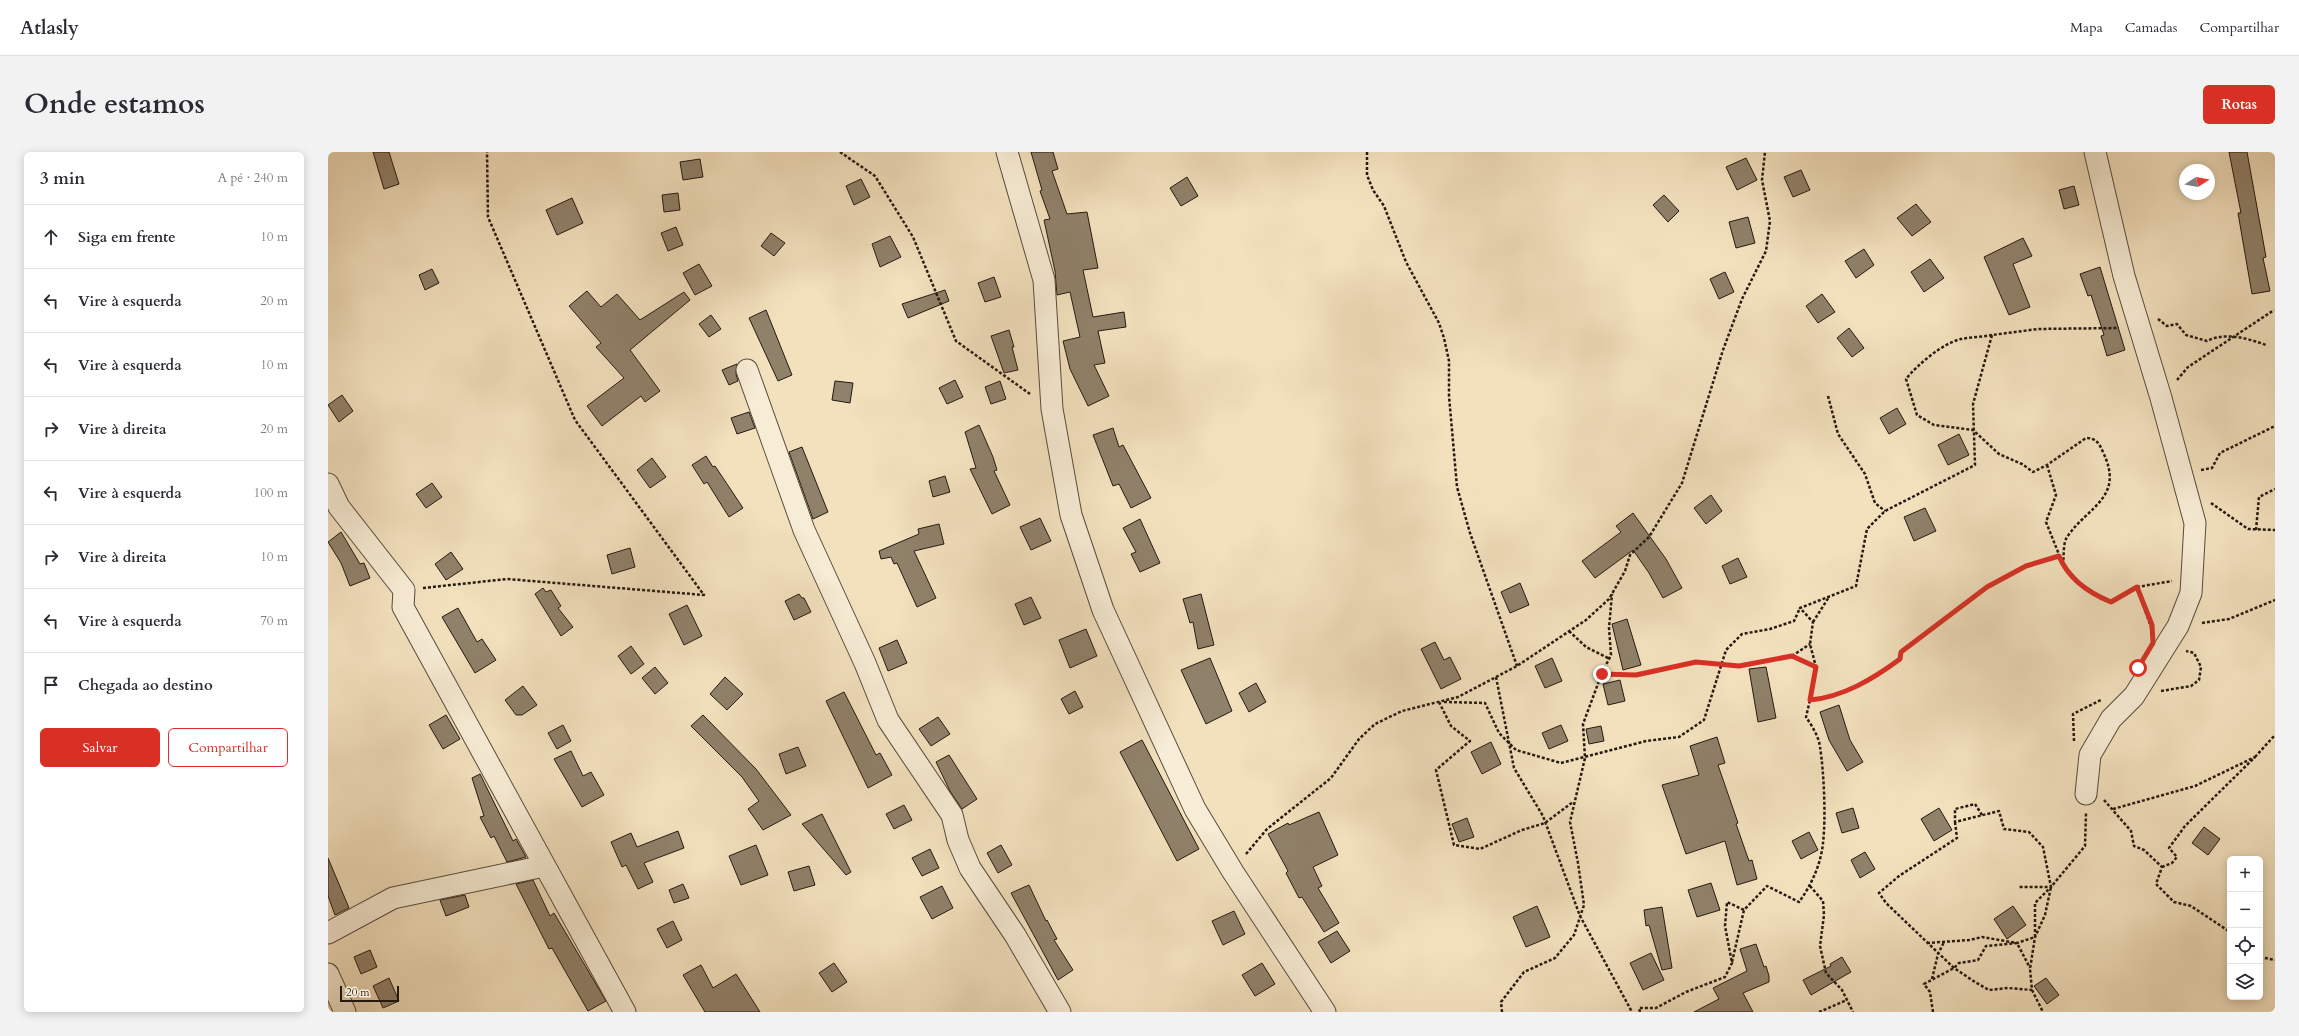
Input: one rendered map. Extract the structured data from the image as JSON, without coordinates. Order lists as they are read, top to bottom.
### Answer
{
  "scale_bar": "20 m",
  "north": "right",
  "page": {
    "header": "Atlasly",
    "nav": ["Mapa", "Camadas", "Compartilhar"],
    "title": "Onde estamos",
    "buttons": [
      "Rotas",
      ["Salvar", "Compartilhar"]
    ],
    "heading": ["3 min", "A pé · 240 m"],
    "list": [
      ["Siga em frente", "10 m"],
      ["Vire à esquerda", "20 m"],
      ["Vire à esquerda", "10 m"],
      ["Vire à direita", "20 m"],
      ["Vire à esquerda", "100 m"],
      ["Vire à direita", "10 m"],
      ["Vire à esquerda", "70 m"],
      "Chegada ao destino"
    ],
    "map_buttons": ["+", "−"],
    "scale": "20 m"
  }
}
